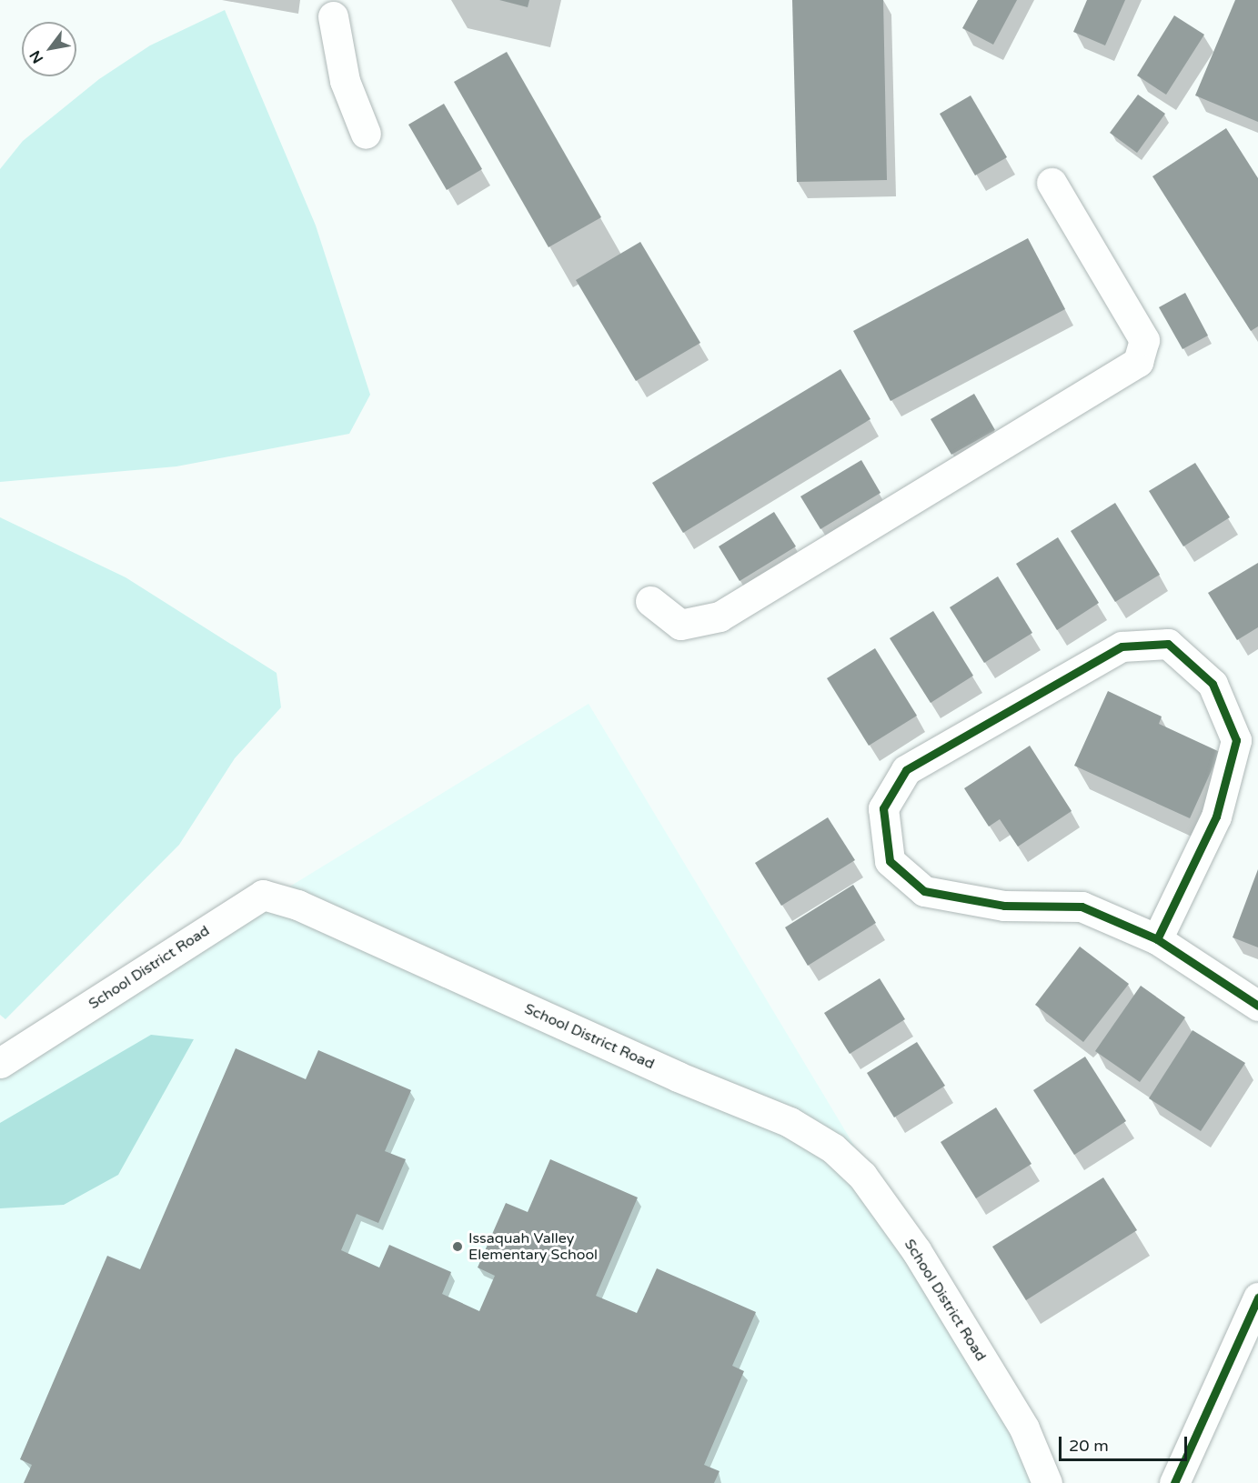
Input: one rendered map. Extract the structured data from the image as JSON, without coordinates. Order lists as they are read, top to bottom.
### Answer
{
  "streets": {
    "street": ["School District Road"]
  },
  "places": ["Issaquah Valley Elementary School"],
  "scale_bar": "20 m",
  "north": "bottom left"
}
